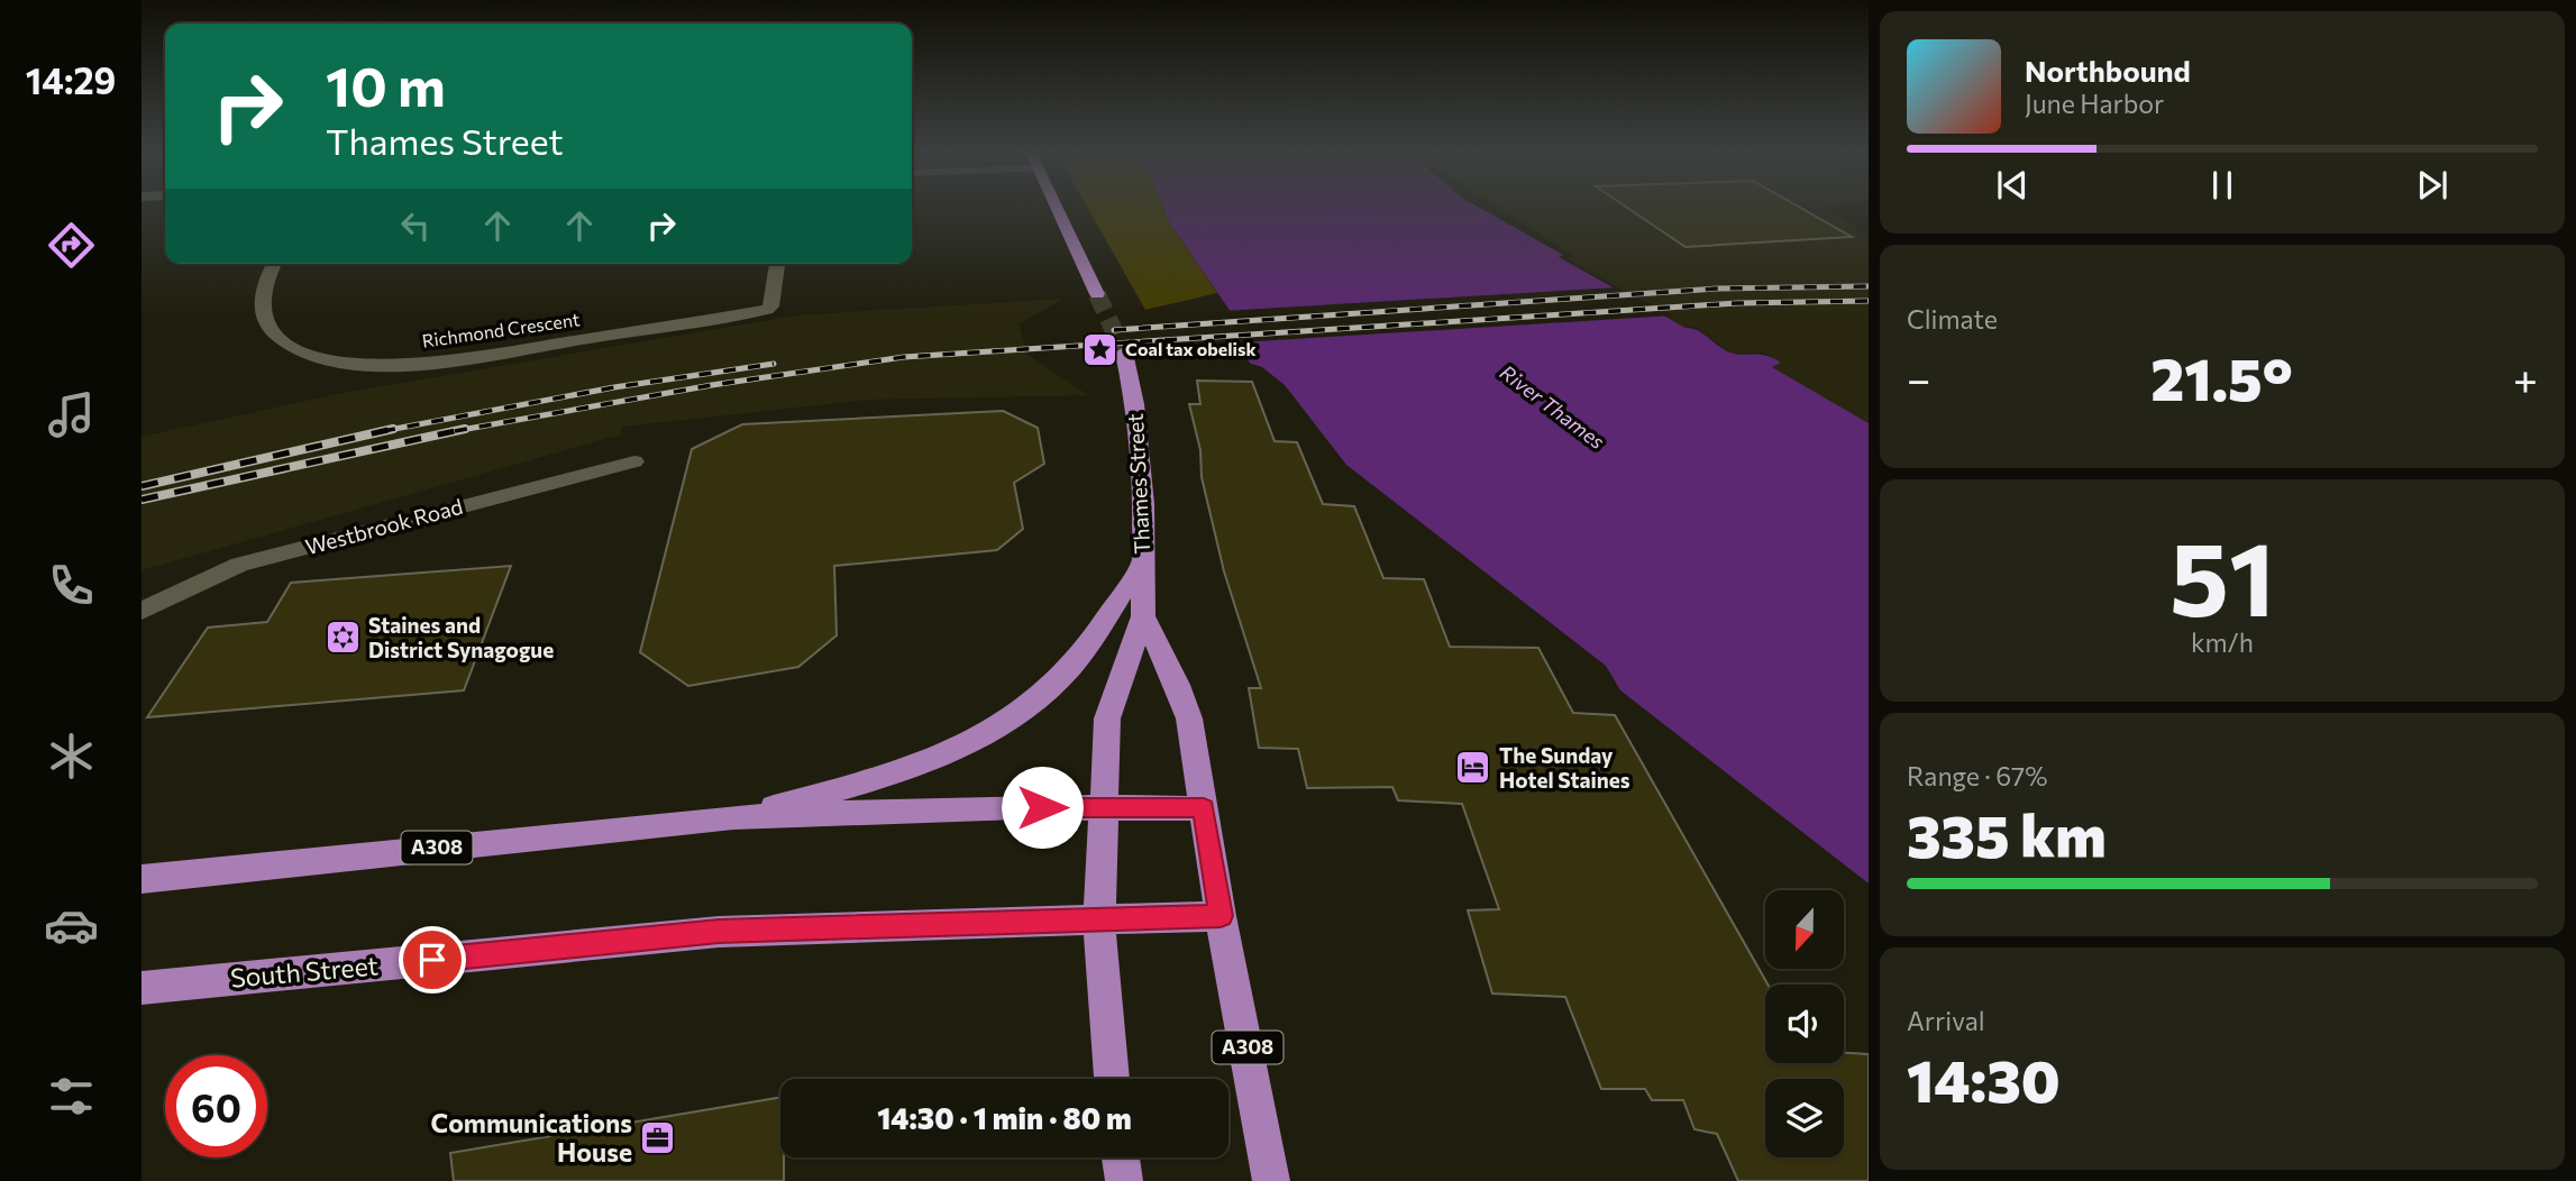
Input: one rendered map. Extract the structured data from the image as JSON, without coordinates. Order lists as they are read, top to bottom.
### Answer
{
  "streets": {
    "main road": ["Thames Street", "A308", "South Street"],
    "street": ["Richmond Crescent", "Westbrook Road"]
  },
  "crossings": [
    ["Thames Street", "A308"],
    ["Thames Street", "South Street"]
  ],
  "water": ["River Thames"],
  "places": {
    "place": ["Coal tax obelisk"],
    "synagogue": ["Staines and District Synagogue"],
    "hotel": ["The Sunday Hotel Staines"],
    "office": ["Communications House"]
  },
  "north": "bottom",
  "page": {
    "tabs": "14:29",
    "turn": ["10 m", "Thames Street"],
    "song": ["Northbound", "June Harbor"],
    "tile": [
      "Climate",
      ["51", "km/h"],
      ["Range · 67%", "335 km"],
      ["Arrival", "14:30"]
    ],
    "heat": ["−", "21.5°", "+"],
    "limit": "60",
    "trip": "14:30 · 1 min · 80 m"
  }
}
